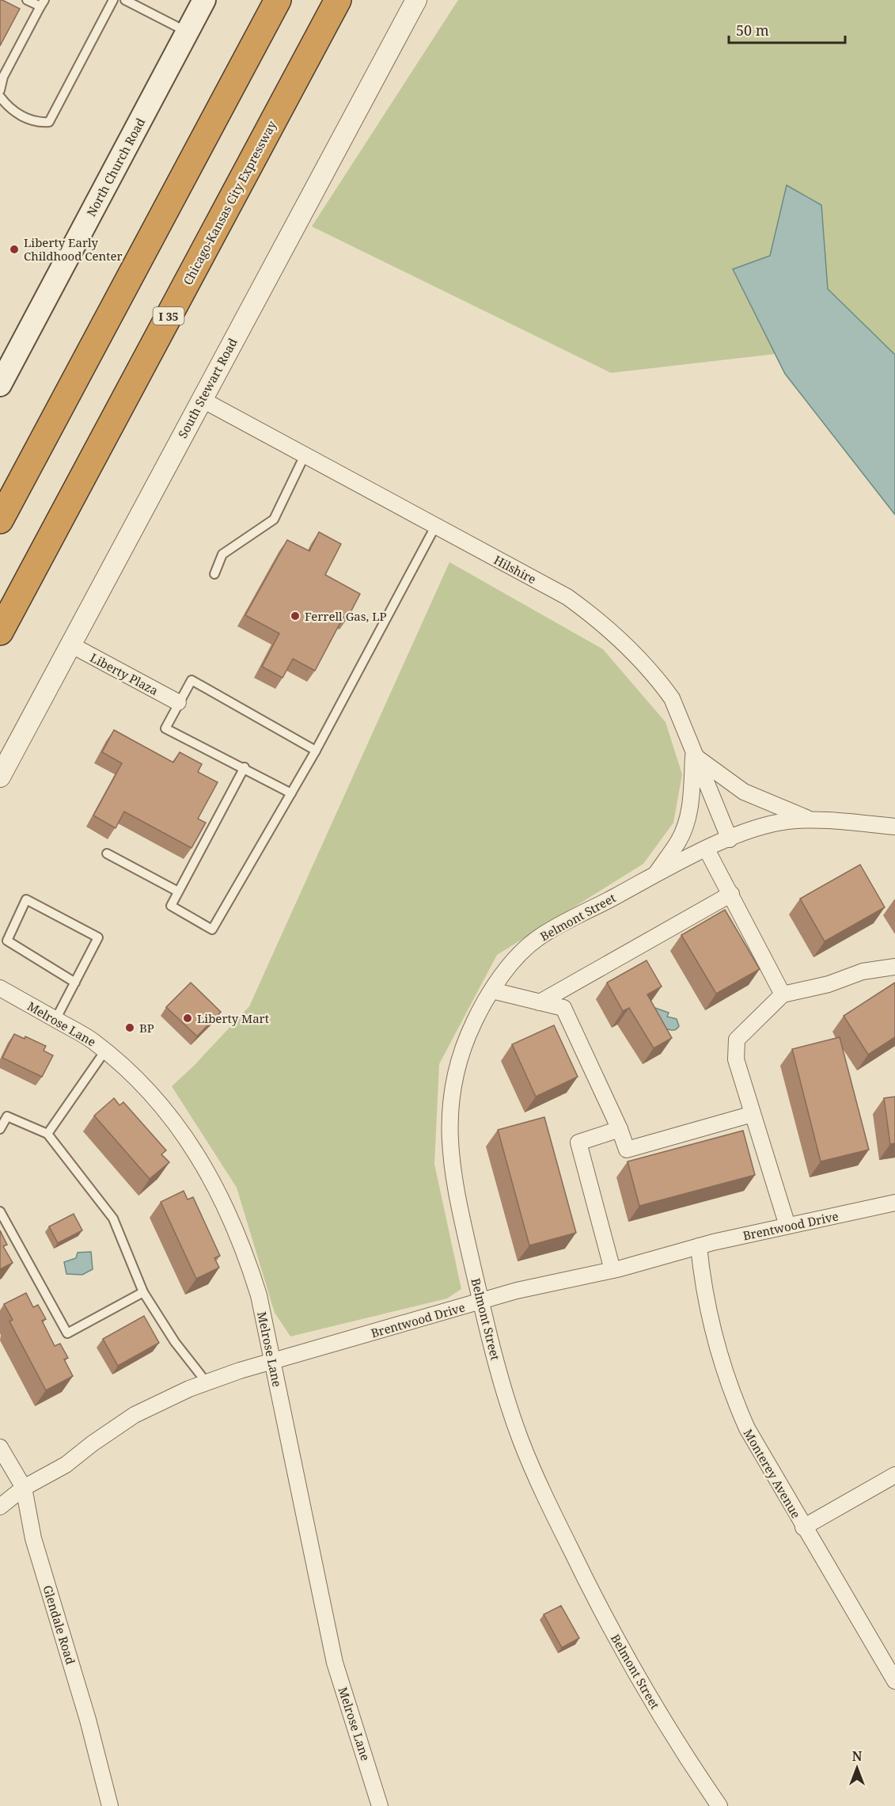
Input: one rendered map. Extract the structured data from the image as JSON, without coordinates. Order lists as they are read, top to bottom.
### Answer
{
  "streets": {
    "highway": ["Chicago-Kansas City Expressway", "I 35"],
    "main road": ["North Church Road"],
    "street": [
      "South Stewart Road",
      "Hilshire",
      "Liberty Plaza",
      "Belmont Street",
      "Melrose Lane",
      "Brentwood Drive",
      "Monterey Avenue",
      "Glendale Road"
    ]
  },
  "crossings": [
    ["South Stewart Road", "Hilshire"],
    ["South Stewart Road", "Liberty Plaza"],
    ["Hilshire", "Belmont Street"],
    ["Belmont Street", "Brentwood Drive"],
    ["Melrose Lane", "Brentwood Drive"],
    ["Brentwood Drive", "Monterey Avenue"],
    ["Brentwood Drive", "Glendale Road"]
  ],
  "places": [
    "Liberty Early Childhood Center",
    "Ferrell Gas, LP",
    "Liberty Mart",
    "BP"
  ],
  "scale_bar": "50 m",
  "north": "top"
}
